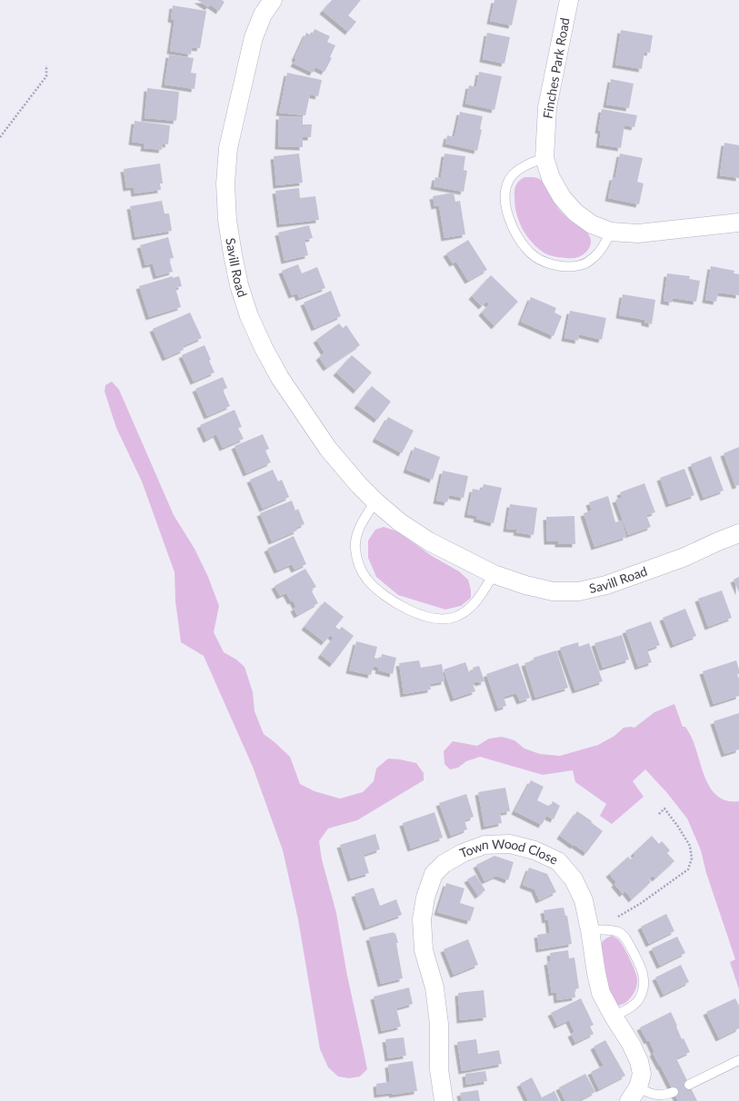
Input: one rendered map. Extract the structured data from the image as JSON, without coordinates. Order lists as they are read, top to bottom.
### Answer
{
  "streets": {
    "street": ["Finches Park Road", "Savill Road", "Town Wood Close"]
  }
}
